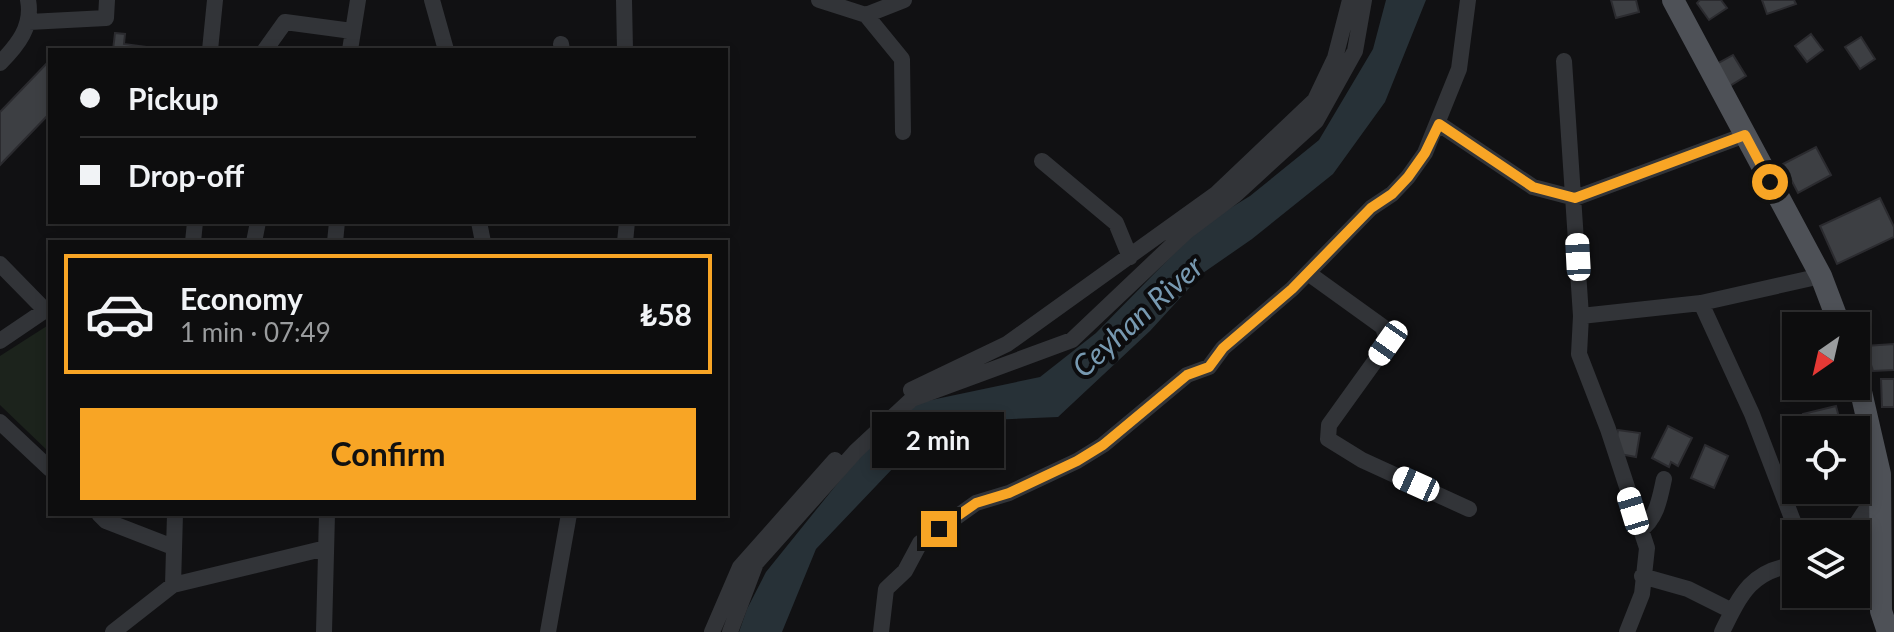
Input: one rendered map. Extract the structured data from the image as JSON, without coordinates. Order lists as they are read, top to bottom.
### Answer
{
  "water": ["Ceyhan River"],
  "north": "bottom left",
  "page": {
    "banner": ["Pickup", "Drop-off"],
    "list": [
      {
        "name": "Economy",
        "note": "1 min · 07:49",
        "value": "₺58"
      }
    ],
    "buttons": "Confirm",
    "bubble": "2 min"
  }
}
